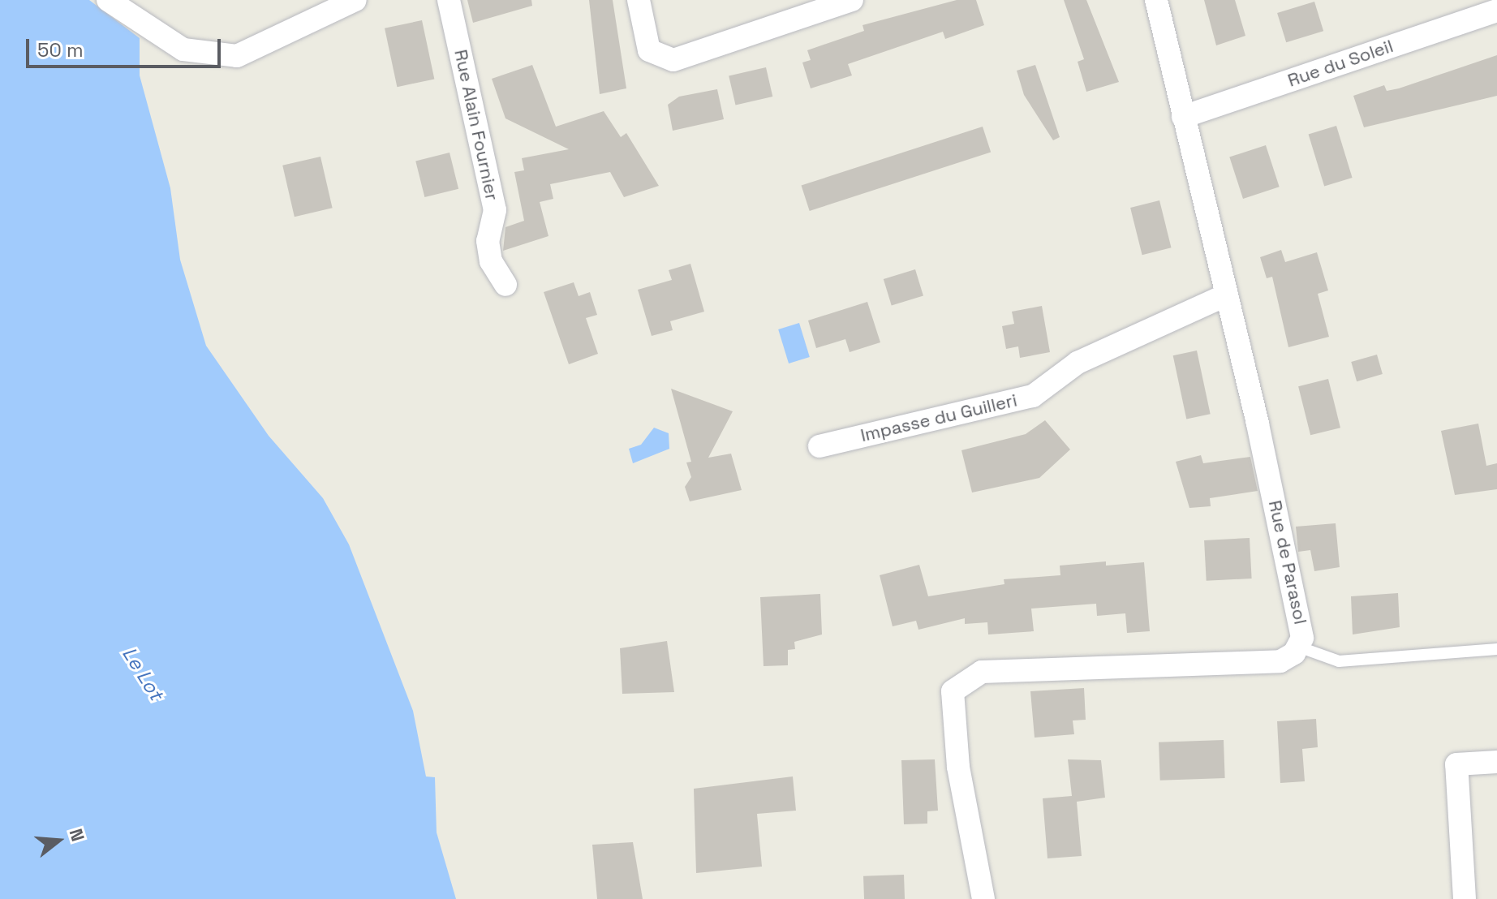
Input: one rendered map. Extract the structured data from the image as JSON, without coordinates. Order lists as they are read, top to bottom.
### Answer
{
  "streets": {
    "street": [
      "Rue du Soleil",
      "Rue Alain Fournier",
      "Impasse du Guilleri",
      "Rue de Parasol"
    ]
  },
  "crossings": [
    ["Rue du Soleil", "Rue de Parasol"],
    ["Impasse du Guilleri", "Rue de Parasol"]
  ],
  "water": ["Le Lot"],
  "scale_bar": "50 m",
  "north": "right"
}
